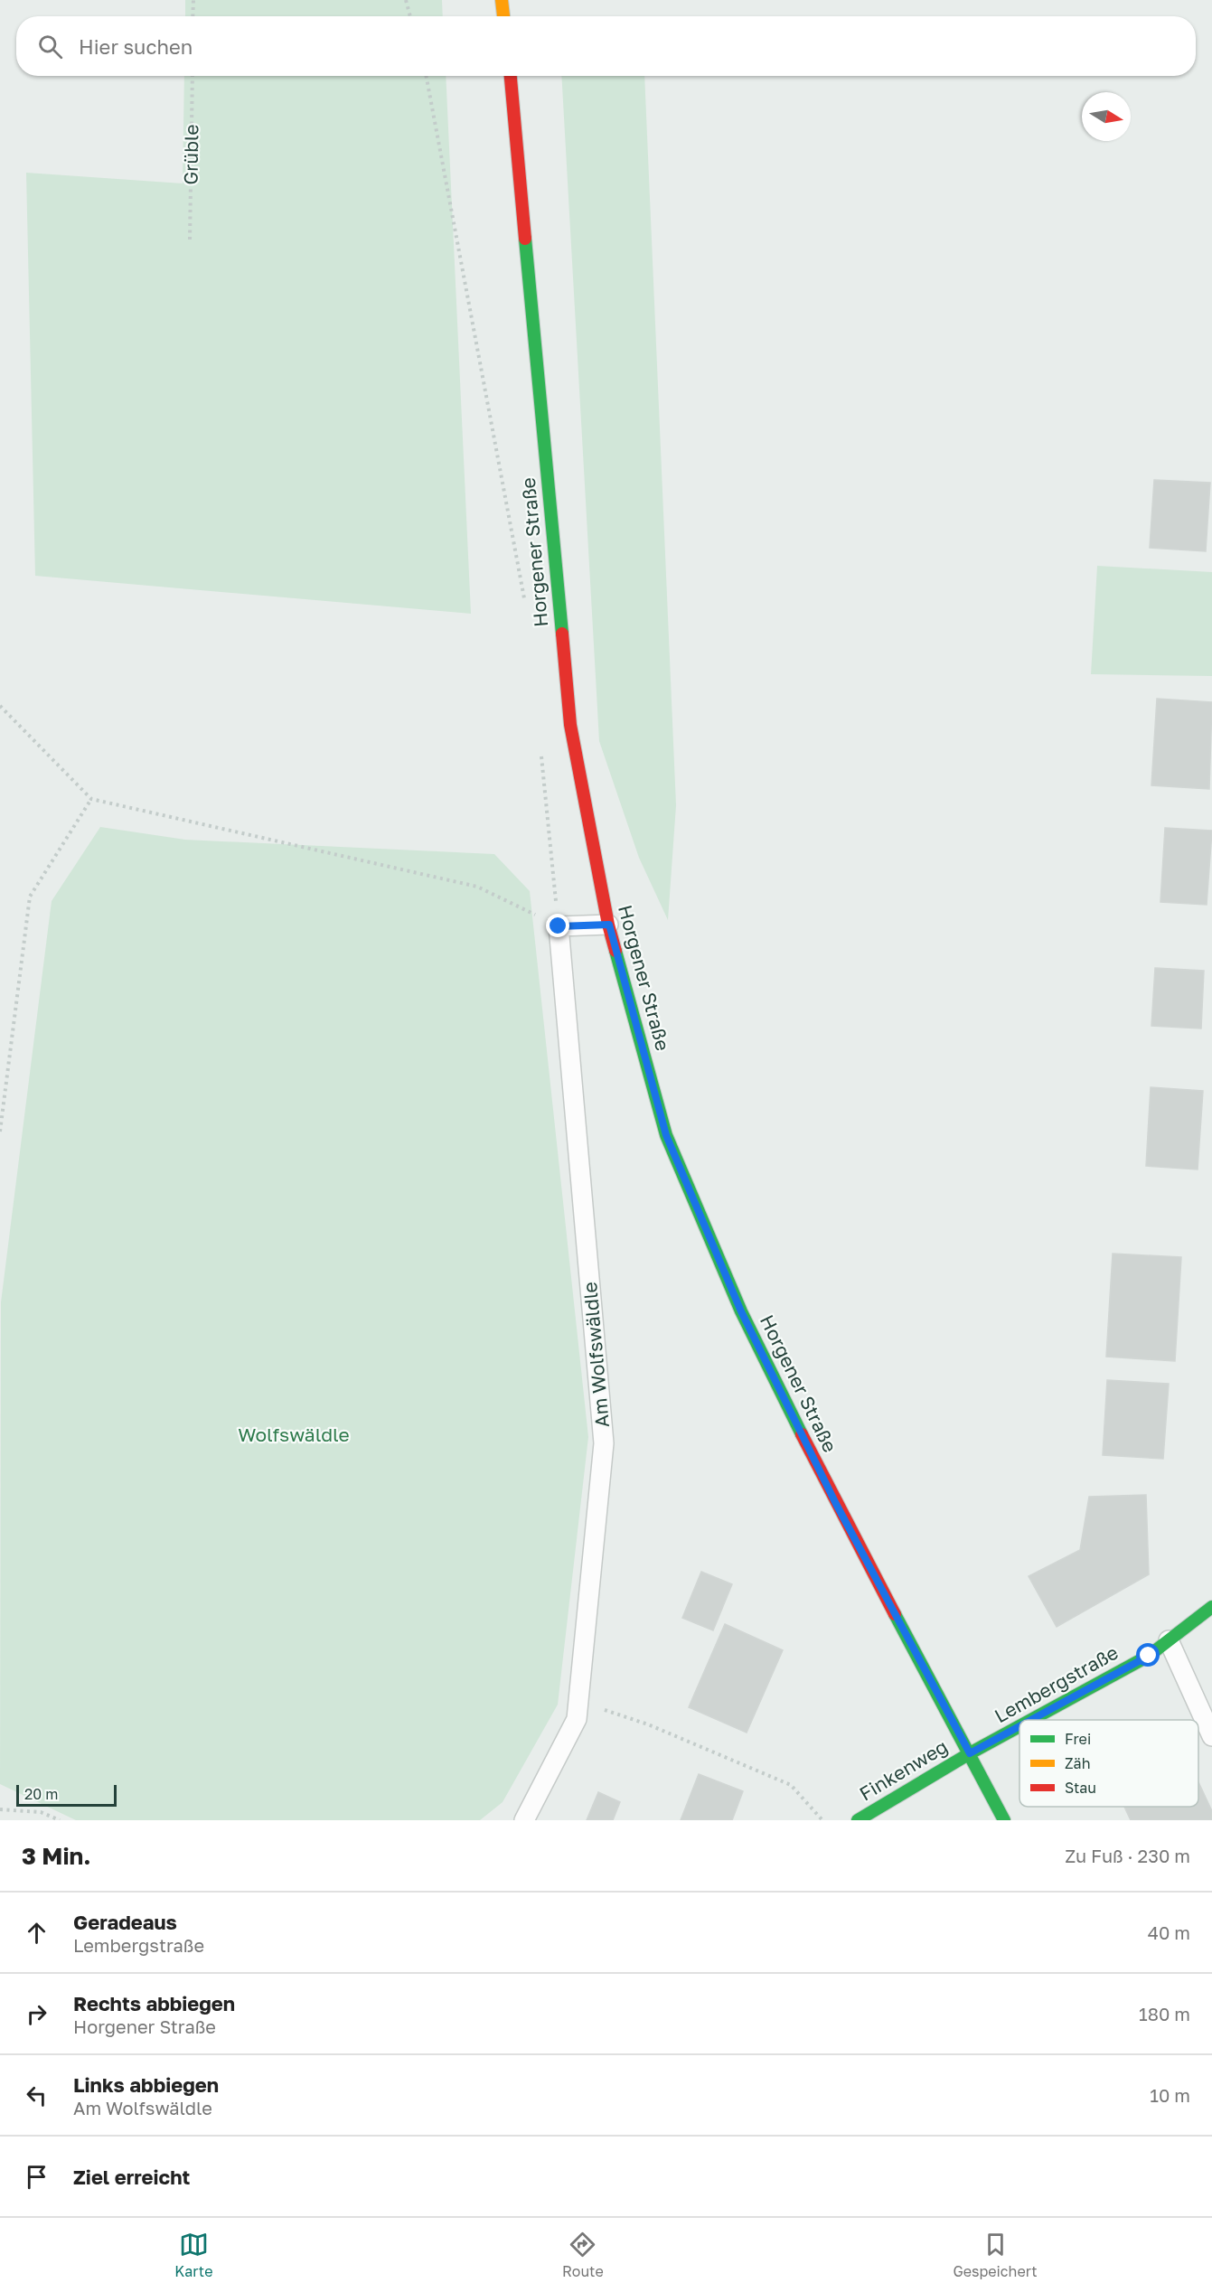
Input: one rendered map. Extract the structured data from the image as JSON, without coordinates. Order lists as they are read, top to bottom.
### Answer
{
  "streets": {
    "street": ["Horgener Straße", "Lembergstraße", "Finkenweg"],
    "lane": ["Am Wolfswäldle"],
    "path": ["Grüble"]
  },
  "crossings": [
    ["Horgener Straße", "Lembergstraße"],
    ["Horgener Straße", "Finkenweg"],
    ["Lembergstraße", "Finkenweg"]
  ],
  "parks": ["Wolfswäldle"],
  "legend": ["Frei", "Zäh", "Stau"],
  "scale_bar": "20 m",
  "north": "right",
  "page": {
    "search": "Hier suchen",
    "scale": "20 m",
    "heading": ["3 Min.", "Zu Fuß · 230 m"],
    "list": [
      ["Geradeaus", "Lembergstraße", "40 m"],
      ["Rechts abbiegen", "Horgener Straße", "180 m"],
      ["Links abbiegen", "Am Wolfswäldle", "10 m"],
      "Ziel erreicht"
    ],
    "nav": ["Karte", "Route", "Gespeichert"]
  }
}
